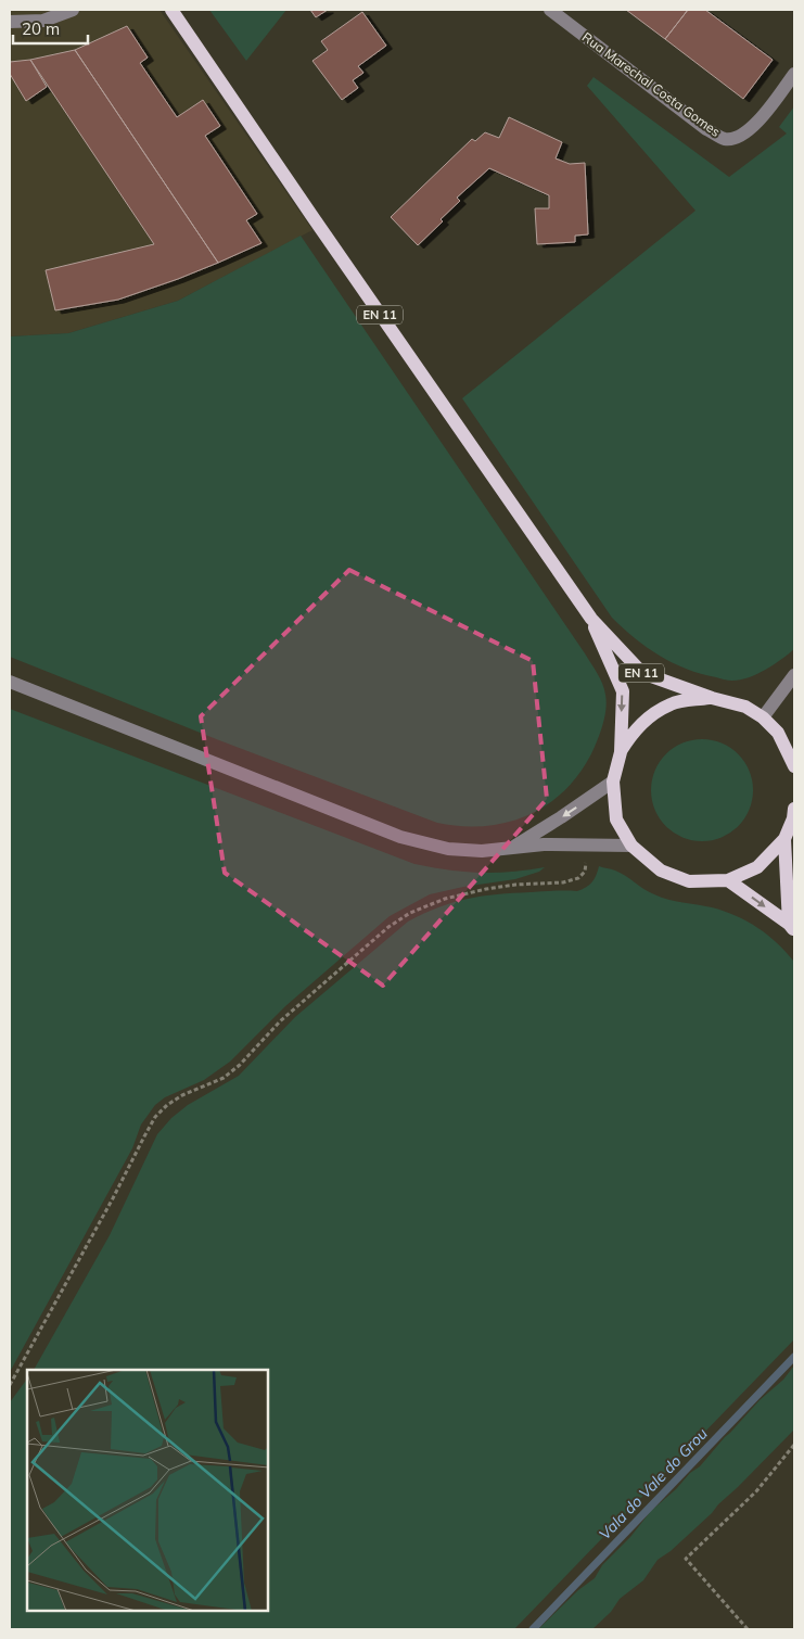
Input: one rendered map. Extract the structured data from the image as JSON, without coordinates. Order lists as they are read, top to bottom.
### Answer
{
  "streets": {
    "main road": ["EN 11"],
    "street": ["Rua Marechal Costa Gomes"]
  },
  "water": ["Vala do Vale do Grou"],
  "scale_bar": "20 m"
}
